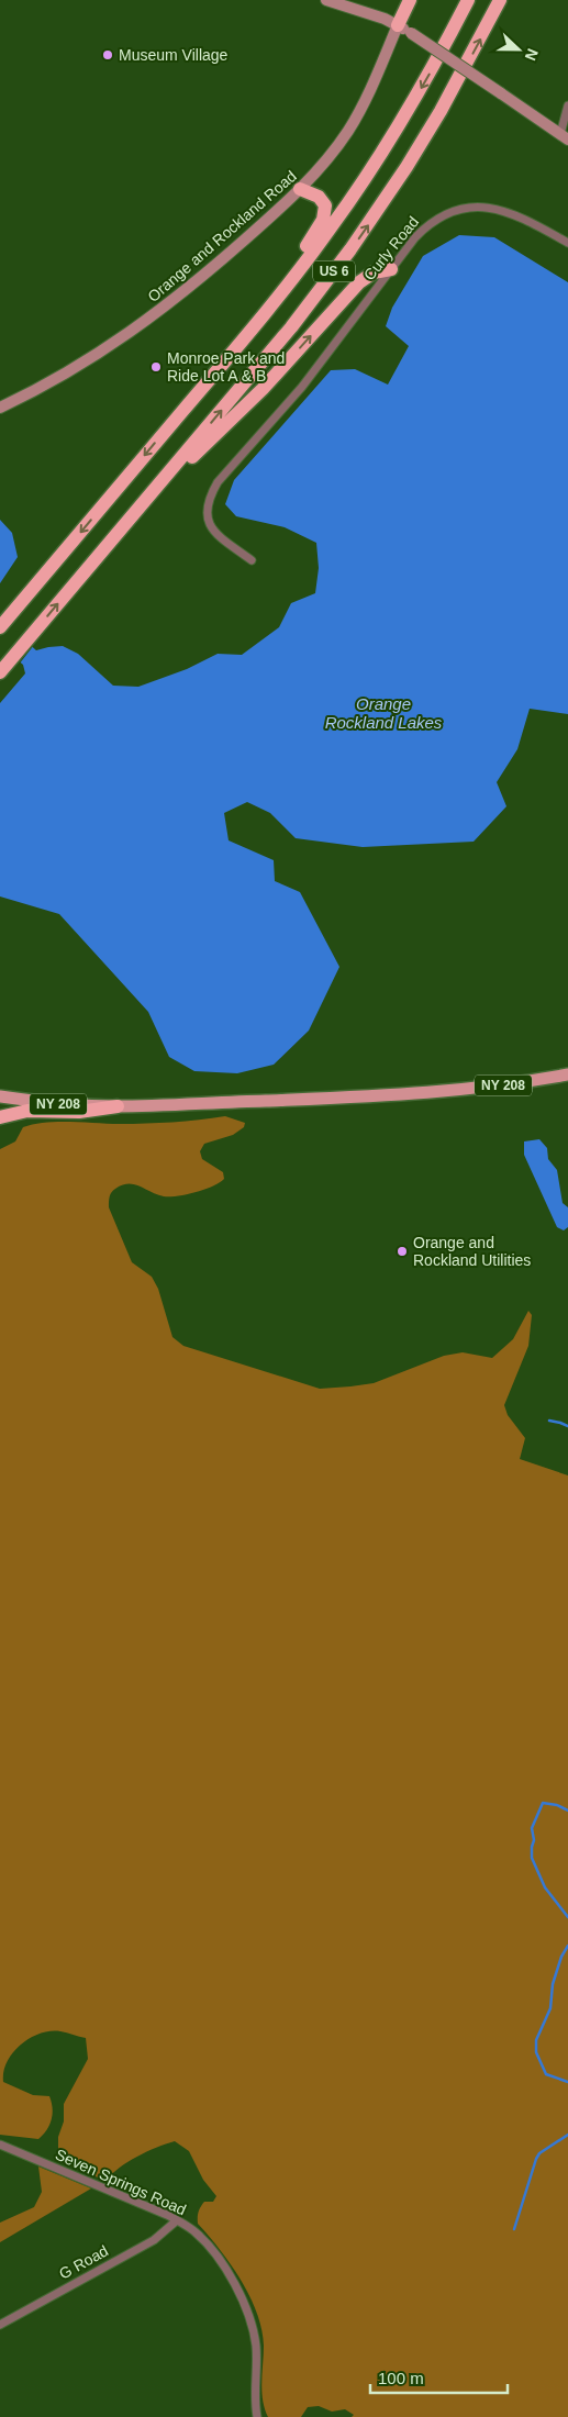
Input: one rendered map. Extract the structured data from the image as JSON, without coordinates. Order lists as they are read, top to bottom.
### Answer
{
  "streets": {
    "highway": ["US 6"],
    "main road": ["NY 208"],
    "street": [
      "Orange and Rockland Road",
      "Curly Road",
      "Seven Springs Road",
      "G Road"
    ]
  },
  "crossings": [
    ["Seven Springs Road", "G Road"]
  ],
  "water": ["Orange Rockland Lakes"],
  "places": ["Museum Village", "Monroe Park and Ride Lot A & B", "Orange and Rockland Utilities"],
  "scale_bar": "100 m",
  "north": "right"
}
